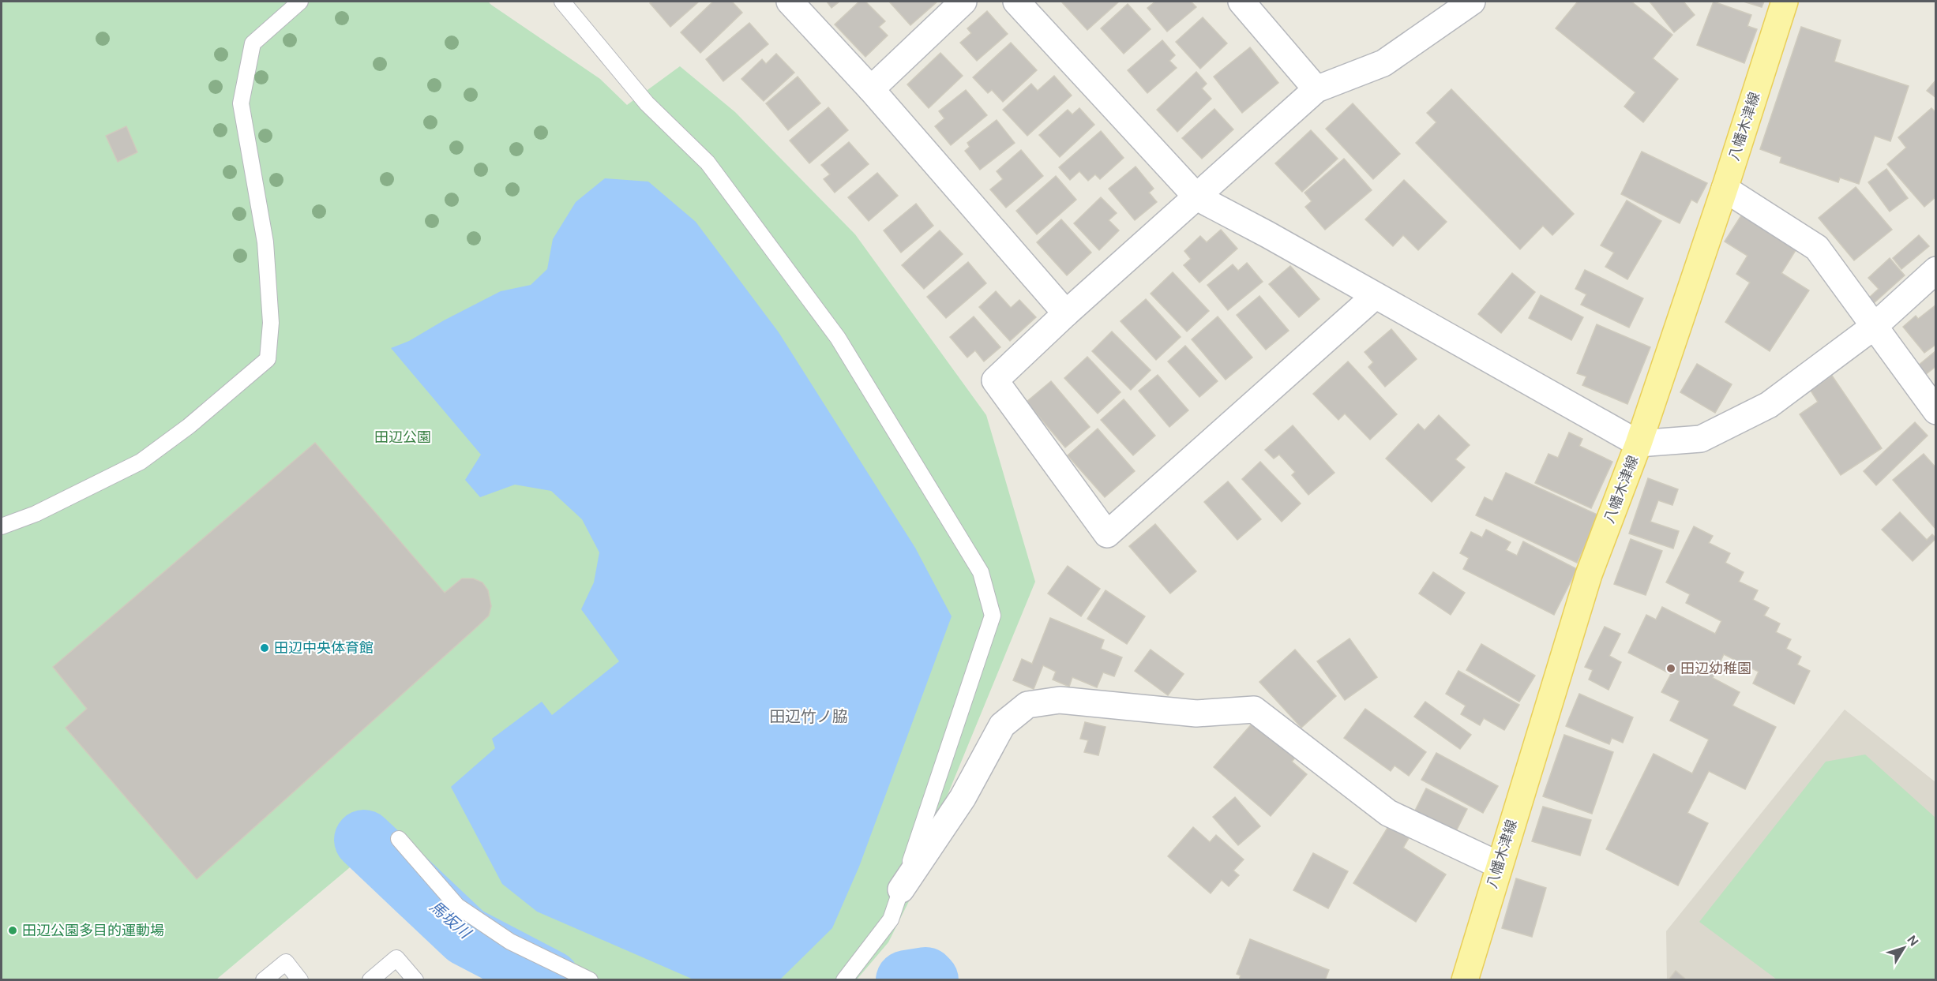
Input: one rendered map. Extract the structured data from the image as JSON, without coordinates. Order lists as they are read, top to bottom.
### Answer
{
  "streets": {
    "main road": ["八幡木津線"]
  },
  "districts": ["田辺竹ノ脇"],
  "water": ["馬坂川"],
  "parks": ["田辺公園"],
  "places": ["田辺中央体育館", "田辺幼稚園", "田辺公園多目的運動場"],
  "north": "top right"
}
